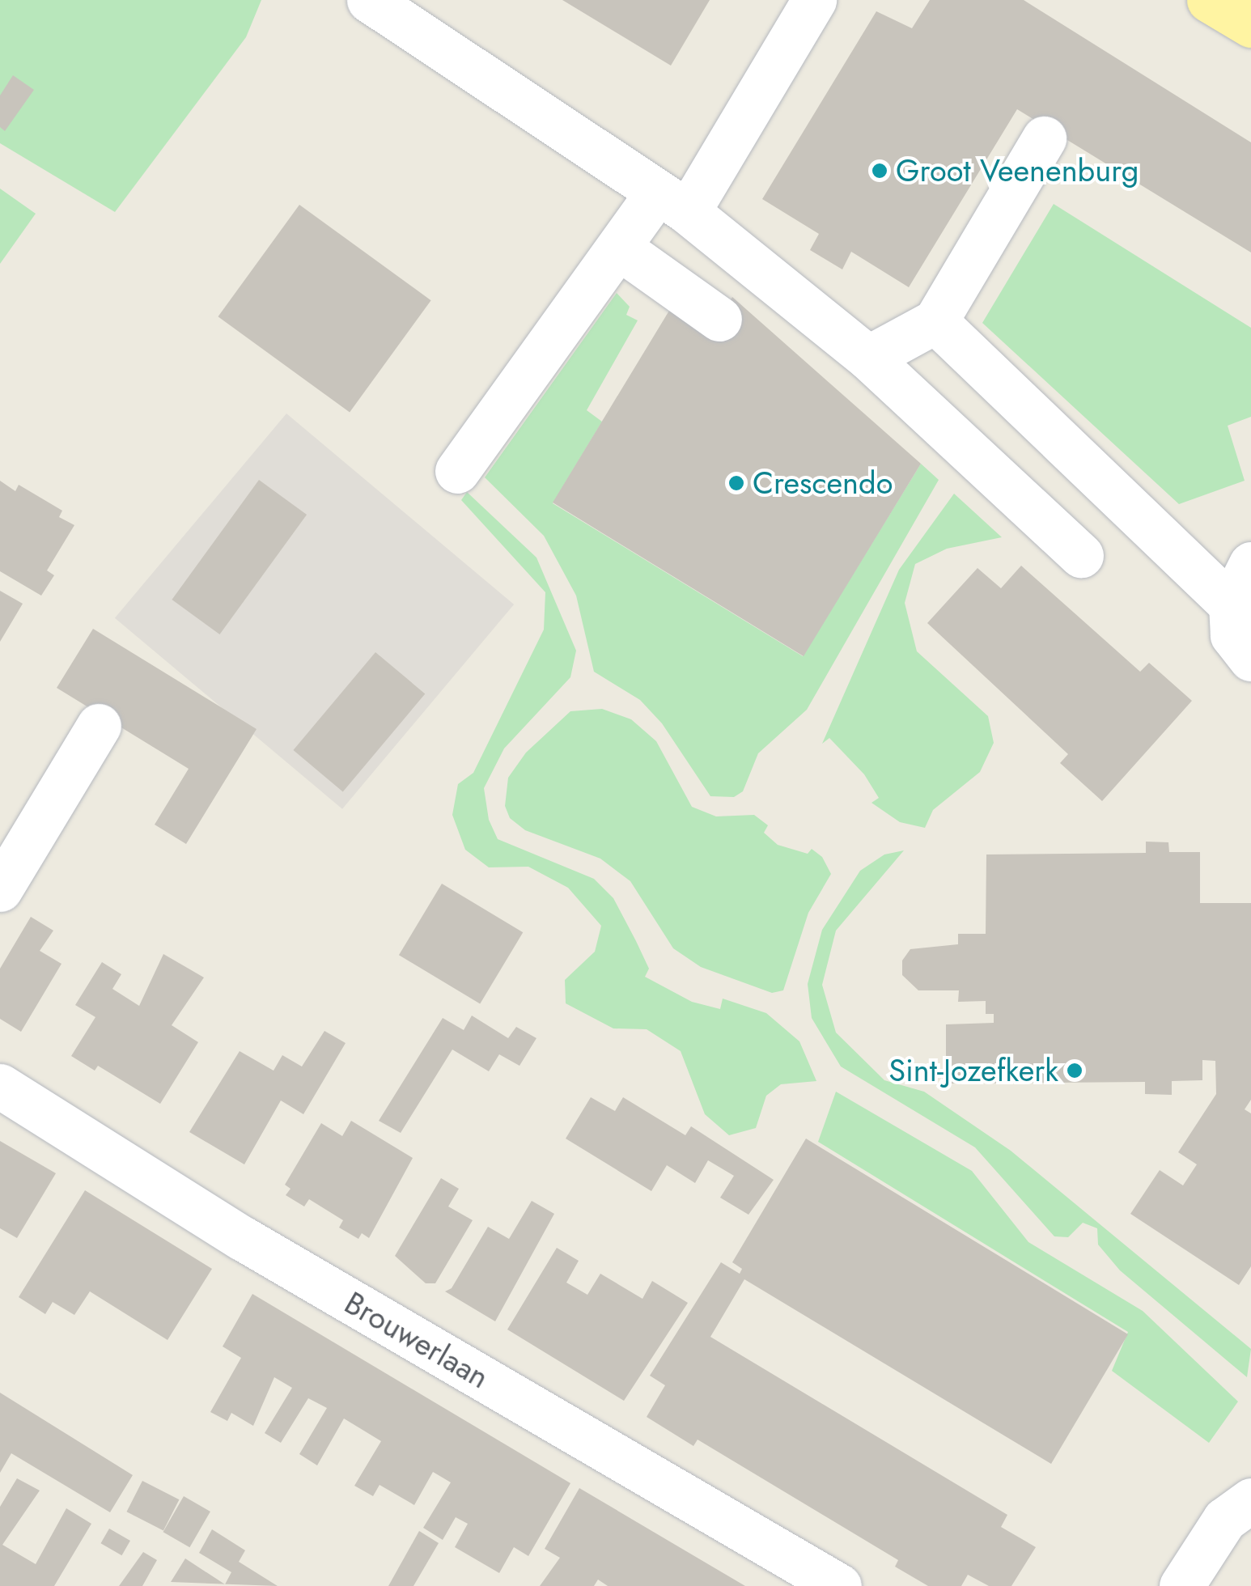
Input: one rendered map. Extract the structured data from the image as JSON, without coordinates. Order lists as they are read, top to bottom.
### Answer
{
  "streets": {
    "street": ["Brouwerlaan"]
  },
  "places": ["Groot Veenenburg", "Crescendo", "Sint-Jozefkerk"]
}
